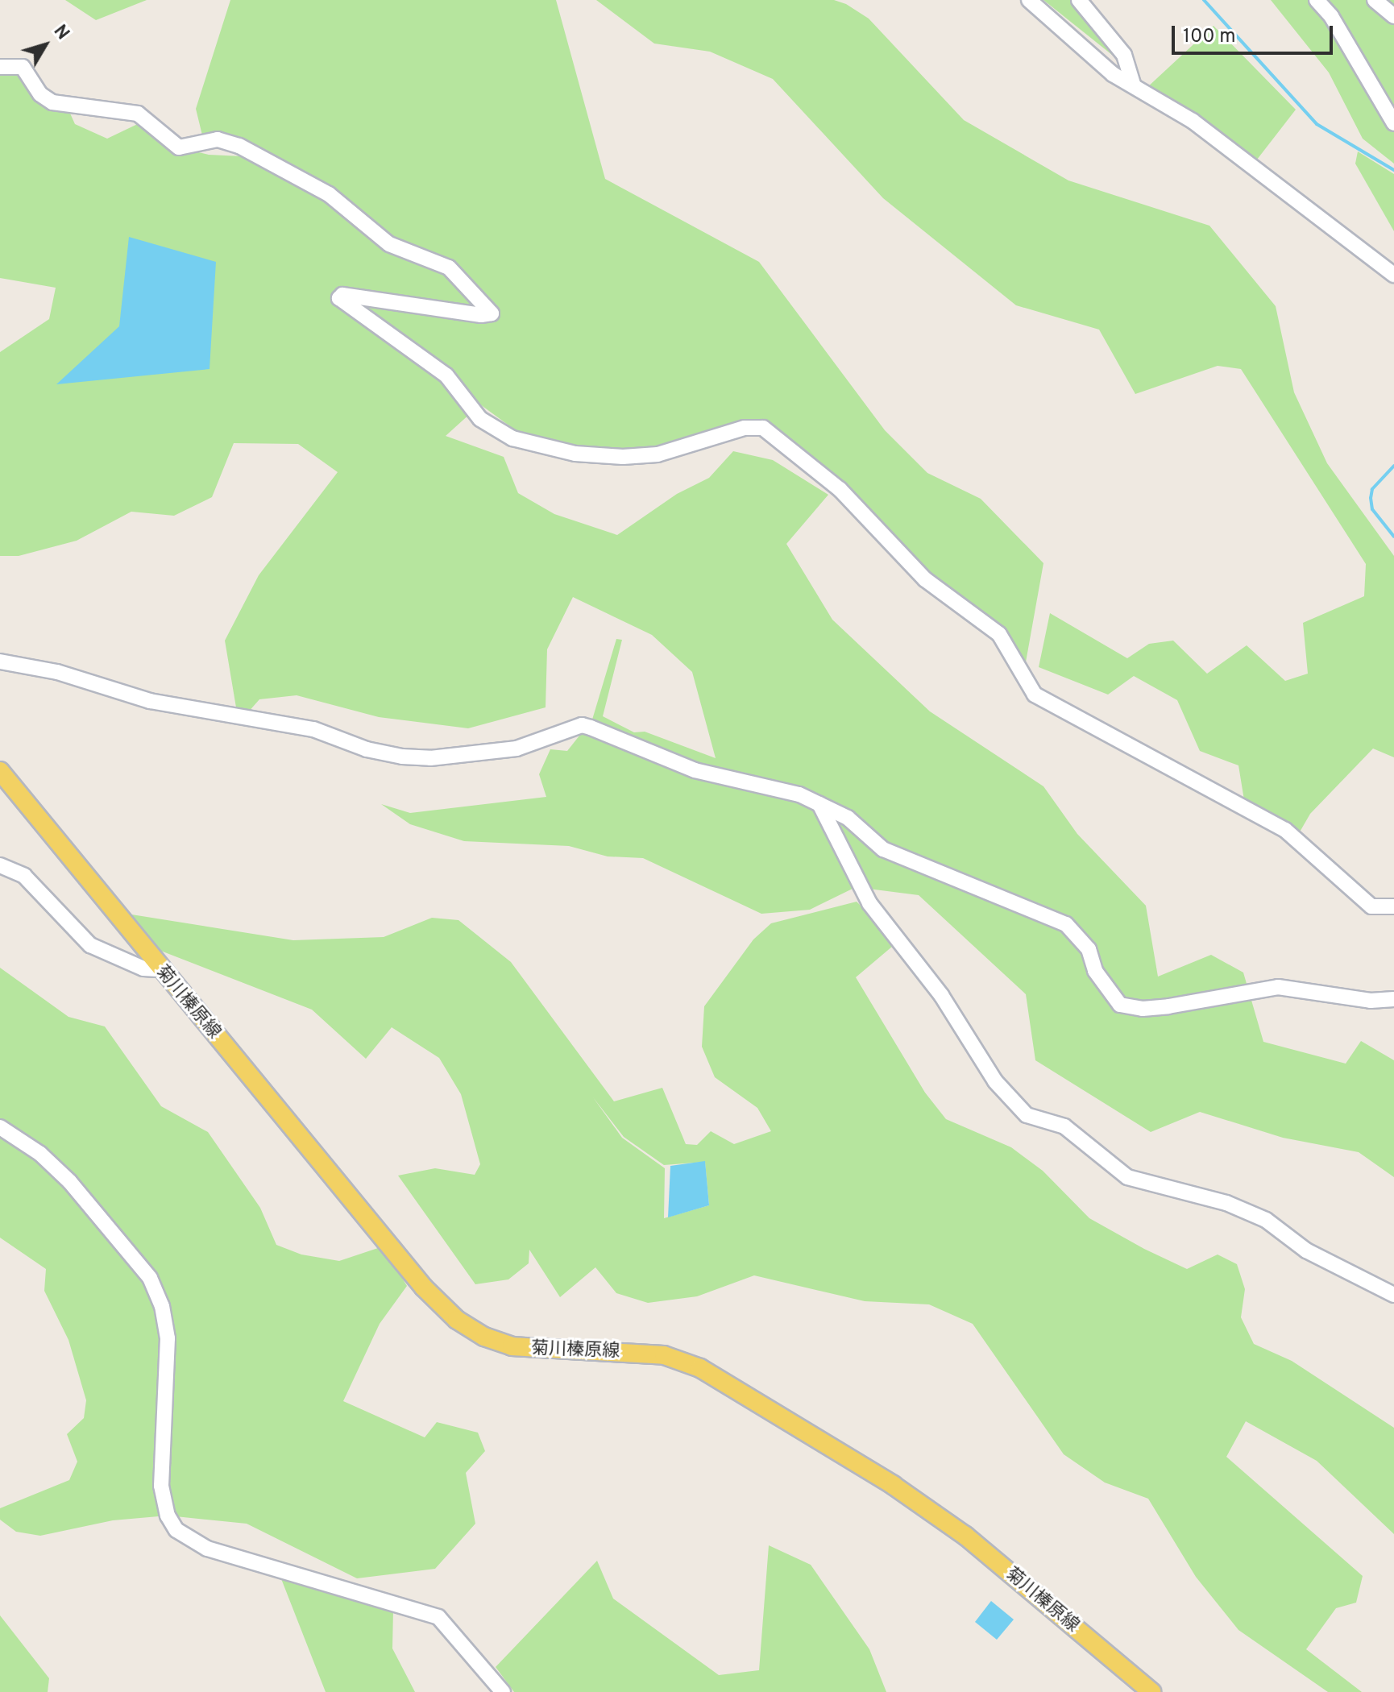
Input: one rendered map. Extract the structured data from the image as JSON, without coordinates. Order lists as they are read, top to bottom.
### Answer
{
  "streets": {
    "main road": ["菊川榛原線"]
  },
  "scale_bar": "100 m",
  "north": "top right"
}
